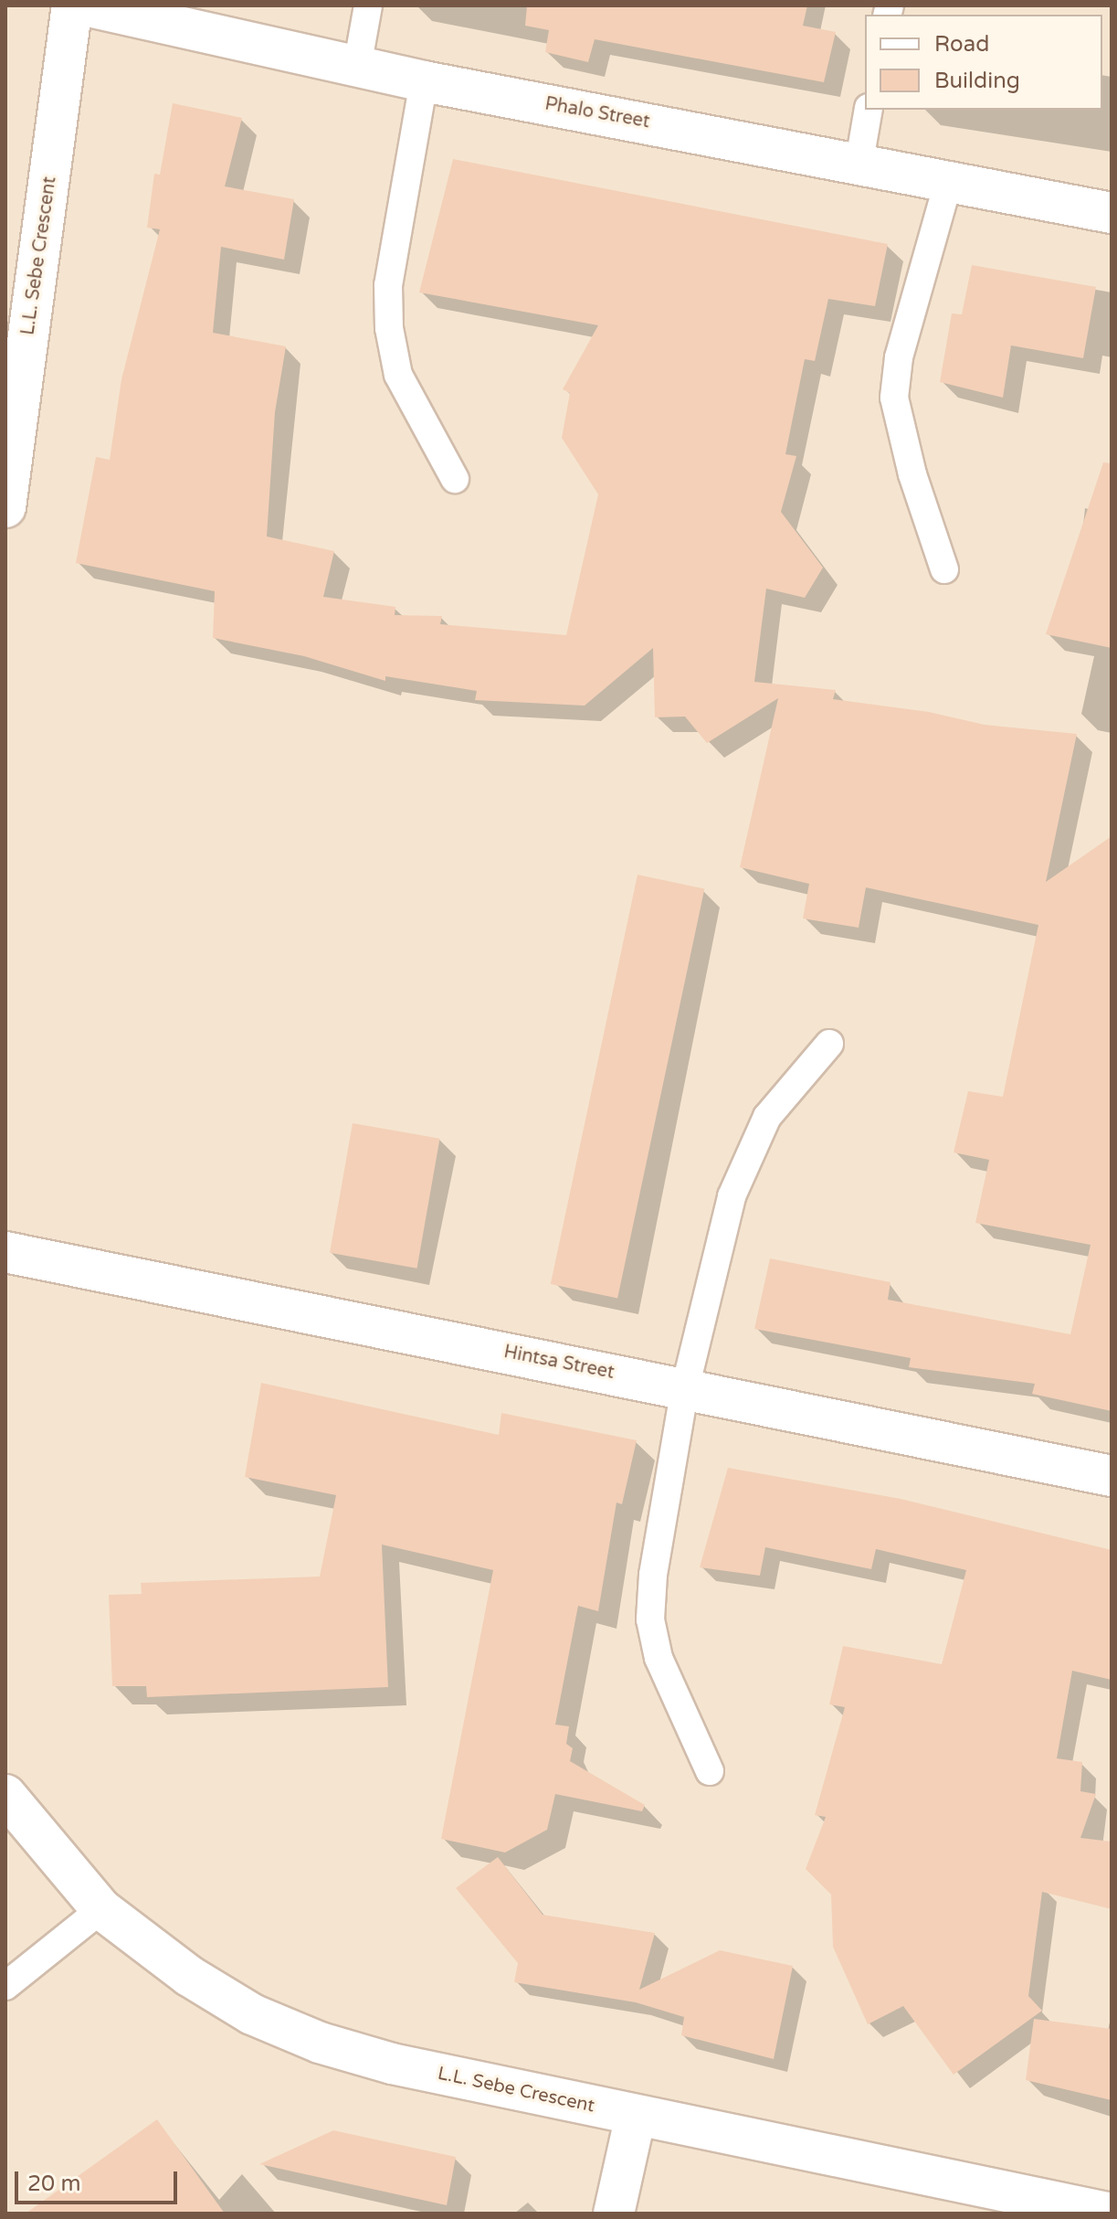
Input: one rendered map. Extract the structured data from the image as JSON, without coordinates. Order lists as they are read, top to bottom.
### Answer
{
  "streets": {
    "street": ["Phalo Street", "L.L. Sebe Crescent", "Hintsa Street"]
  },
  "legend": ["Road", "Building"],
  "scale_bar": "20 m"
}
